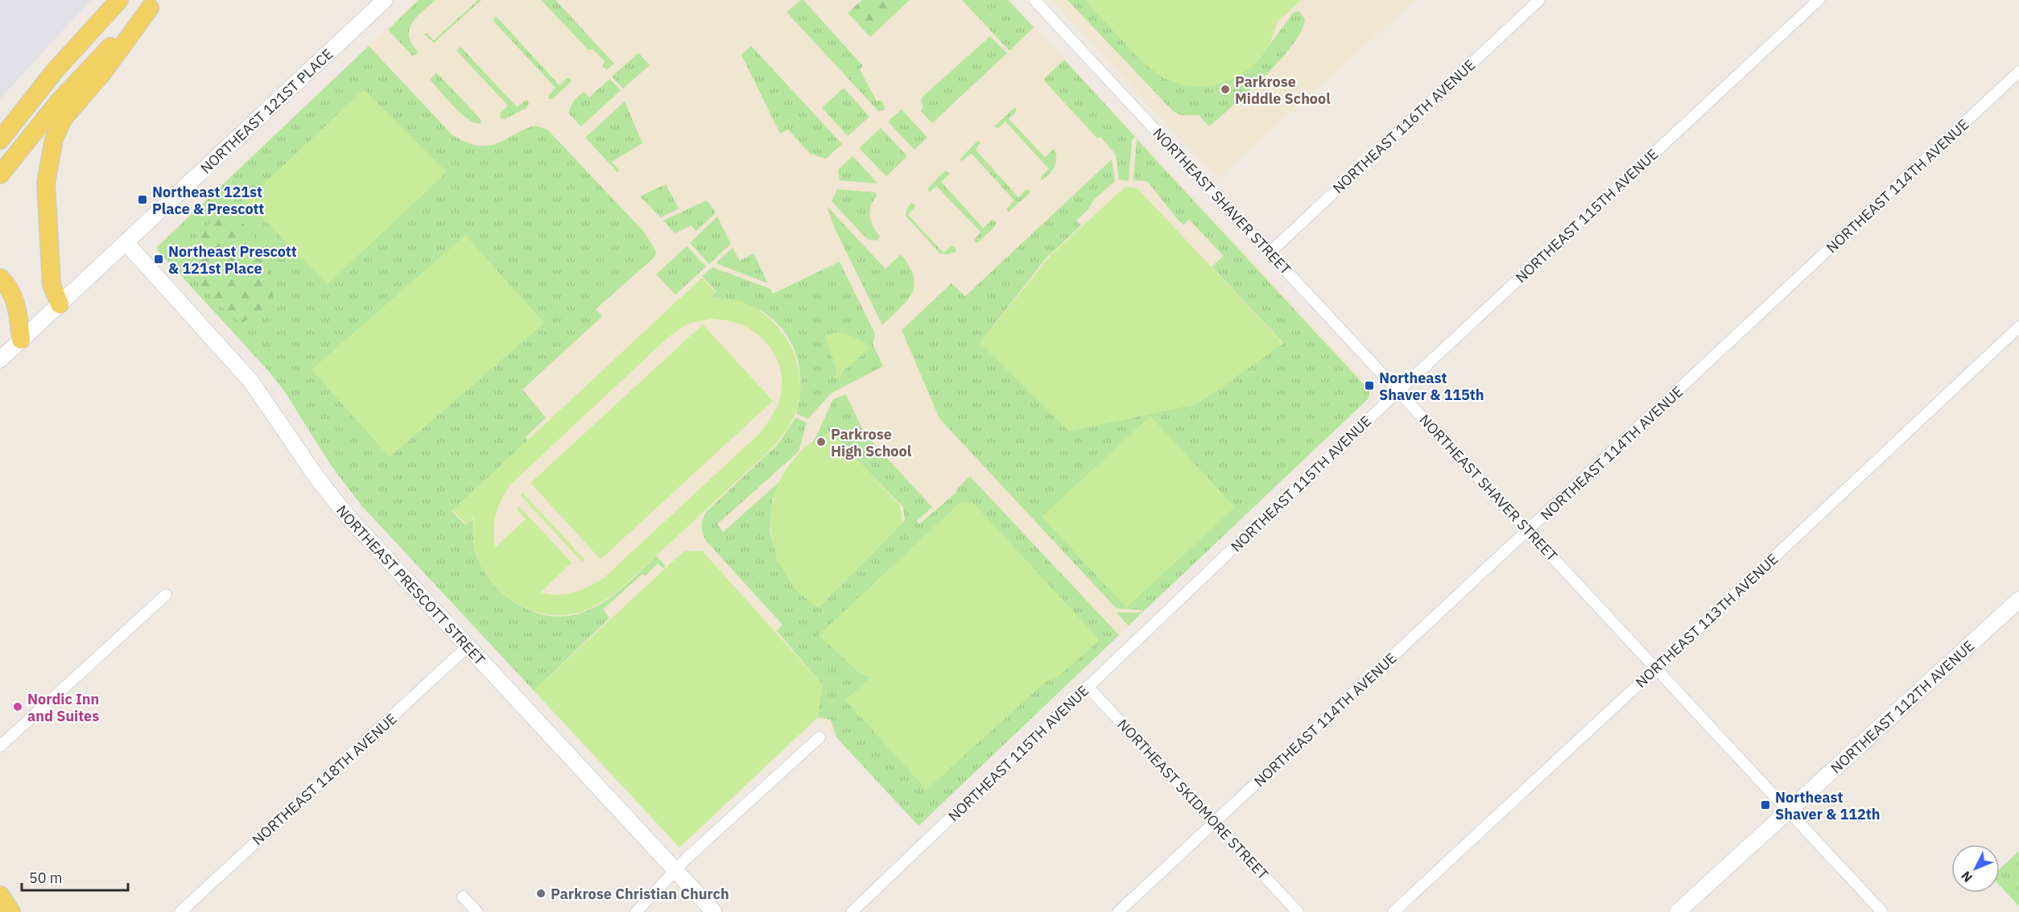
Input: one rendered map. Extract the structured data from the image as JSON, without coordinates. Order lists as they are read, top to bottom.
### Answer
{
  "streets": {
    "street": [
      "NORTHEAST 121ST PLACE",
      "NORTHEAST 116TH AVENUE",
      "NORTHEAST 114TH AVENUE",
      "NORTHEAST SHAVER STREET",
      "NORTHEAST 115TH AVENUE",
      "NORTHEAST PRESCOTT STREET",
      "NORTHEAST 113TH AVENUE",
      "NORTHEAST 112TH AVENUE",
      "NORTHEAST 118TH AVENUE",
      "NORTHEAST SKIDMORE STREET"
    ]
  },
  "crossings": [
    ["NORTHEAST 121ST PLACE", "NORTHEAST PRESCOTT STREET"],
    ["NORTHEAST 116TH AVENUE", "NORTHEAST SHAVER STREET"],
    ["NORTHEAST 114TH AVENUE", "NORTHEAST SHAVER STREET"],
    ["NORTHEAST 114TH AVENUE", "NORTHEAST SKIDMORE STREET"],
    ["NORTHEAST SHAVER STREET", "NORTHEAST 115TH AVENUE"],
    ["NORTHEAST SHAVER STREET", "NORTHEAST 113TH AVENUE"],
    ["NORTHEAST SHAVER STREET", "NORTHEAST 112TH AVENUE"],
    ["NORTHEAST 115TH AVENUE", "NORTHEAST SKIDMORE STREET"],
    ["NORTHEAST PRESCOTT STREET", "NORTHEAST 118TH AVENUE"]
  ],
  "places": {
    "other": [
      "Parkrose Middle School",
      "Parkrose High School",
      "Nordic Inn and Suites",
      "Parkrose Christian Church"
    ],
    "transit": [
      "Northeast 121st Place & Prescott",
      "Northeast Prescott & 121st Place",
      "Northeast Shaver & 115th",
      "Northeast Shaver & 112th"
    ]
  },
  "scale_bar": "50 m",
  "north": "bottom left"
}
